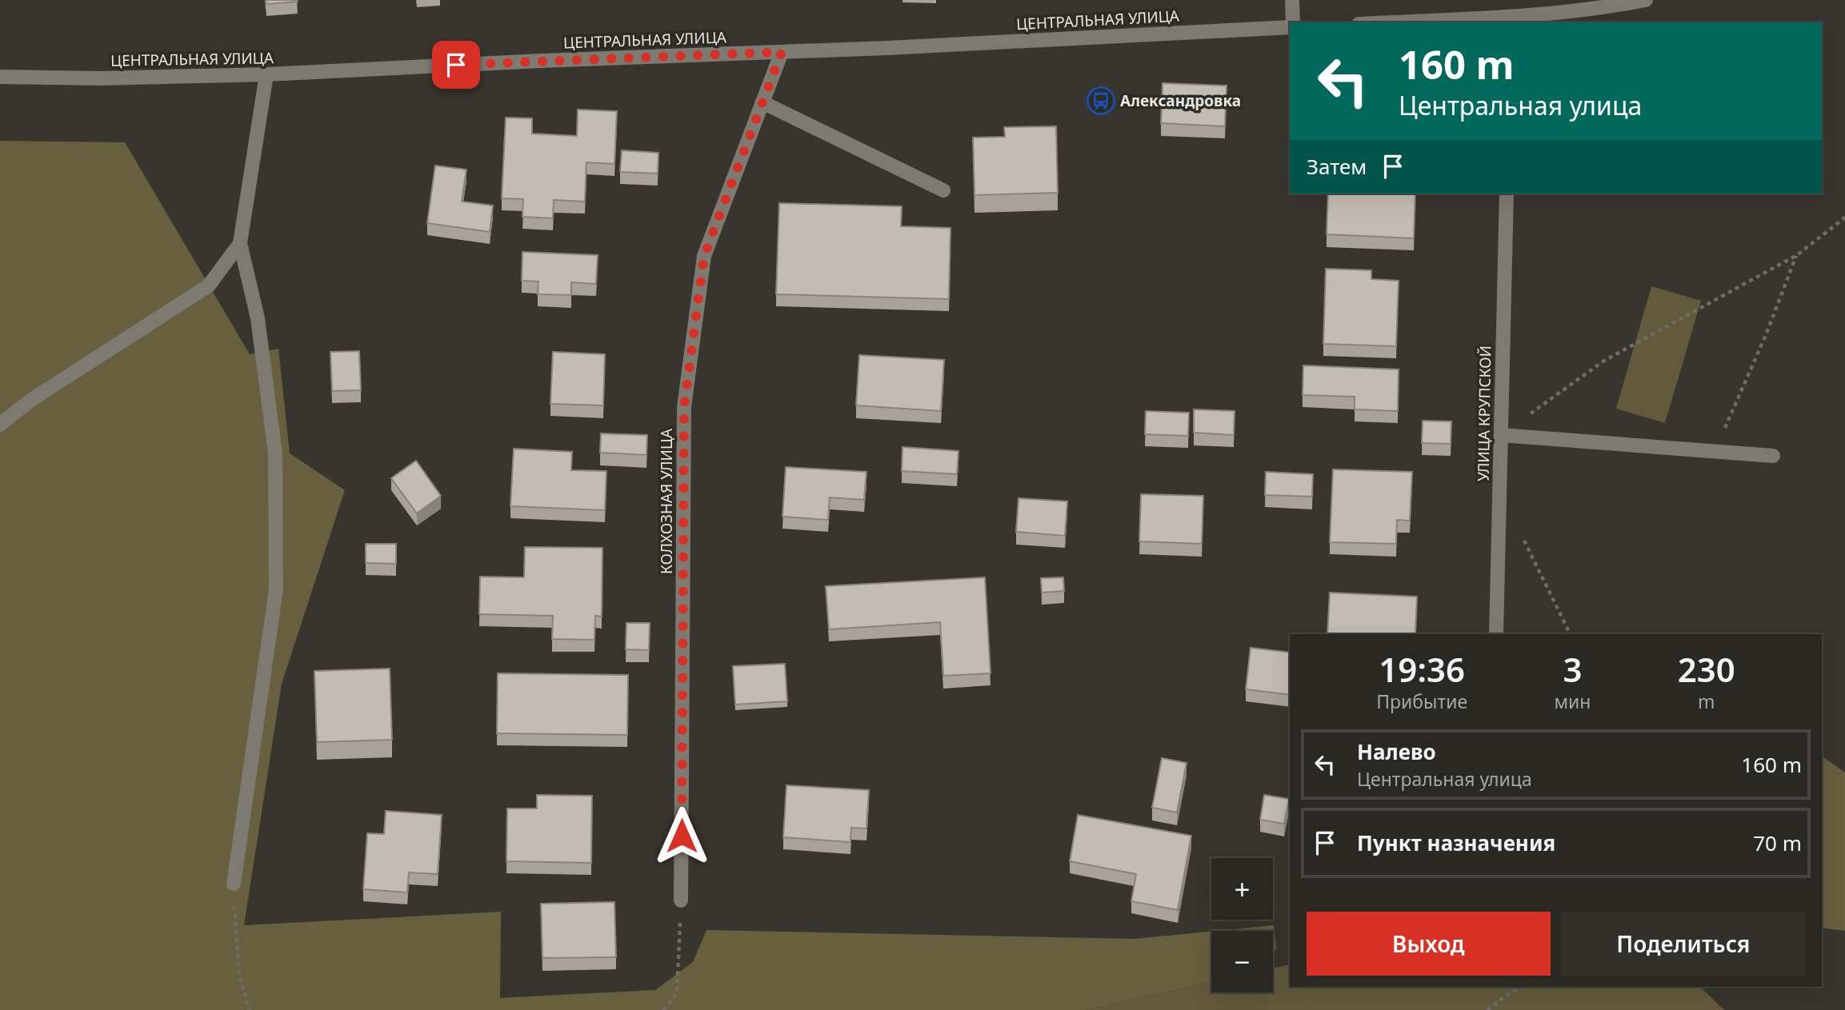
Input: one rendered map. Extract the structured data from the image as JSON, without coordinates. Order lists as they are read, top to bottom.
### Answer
{
  "streets": {
    "main road": ["ЦЕНТРАЛЬНАЯ УЛИЦА", "УЛИЦА КРУПСКОЙ", "КОЛХОЗНАЯ УЛИЦА"]
  },
  "crossings": [
    ["ЦЕНТРАЛЬНАЯ УЛИЦА", "КОЛХОЗНАЯ УЛИЦА"]
  ],
  "places": {
    "bus stop": ["Александровка"]
  },
  "page": {
    "turn": ["160 m", "Центральная улица"],
    "then": "Затем",
    "eta": [
      "19:36",
      "Прибытие",
      "3",
      "мин",
      "230",
      "m"
    ],
    "list": [
      {
        "name": "Налево",
        "note": "Центральная улица",
        "value": "160 m"
      },
      {
        "name": "Пункт назначения",
        "value": "70 m"
      }
    ],
    "map_buttons": ["+", "−"],
    "buttons": ["Выход", "Поделиться"]
  }
}
